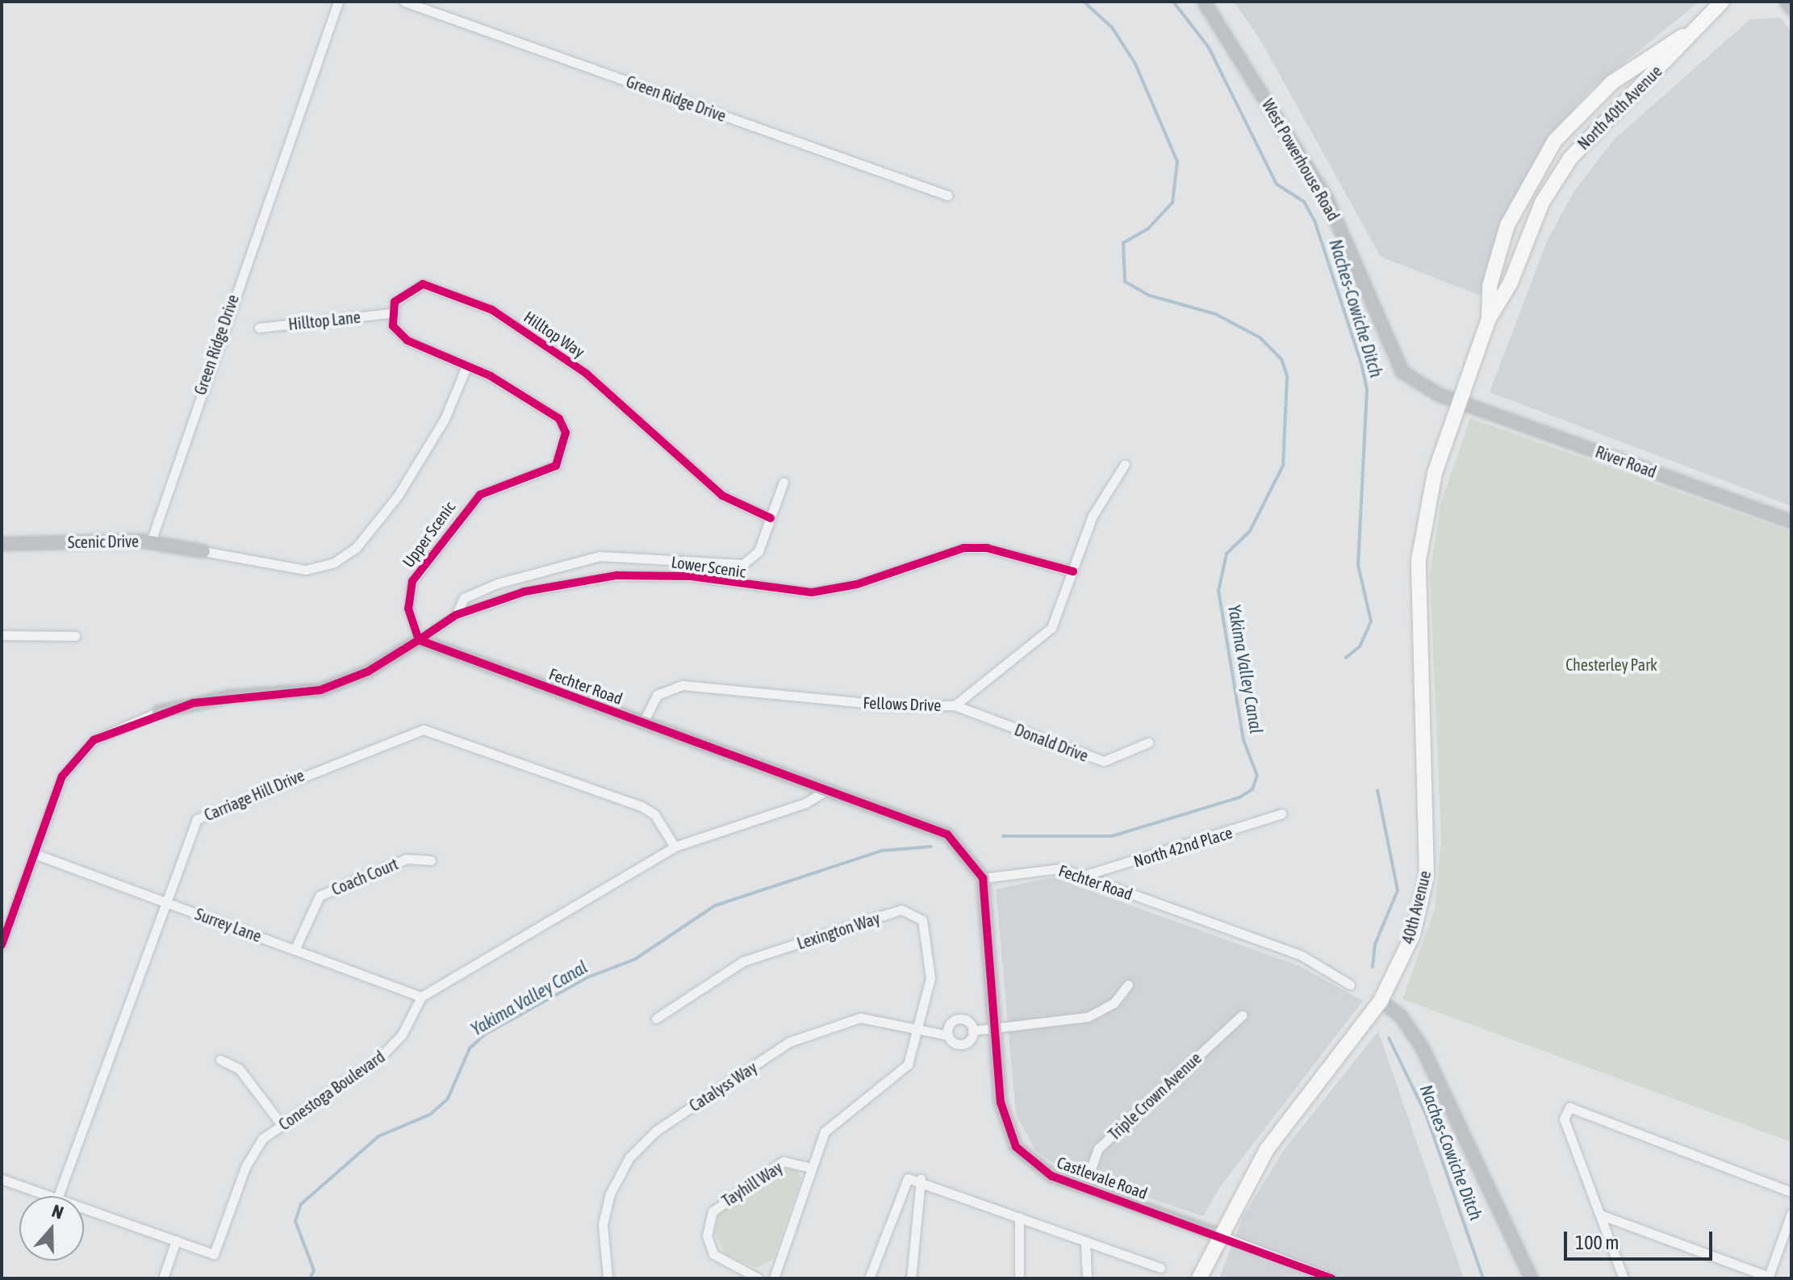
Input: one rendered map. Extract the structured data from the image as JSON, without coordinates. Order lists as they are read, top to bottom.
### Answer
{
  "streets": {
    "main road": ["North 40th Avenue", "40th Avenue"],
    "street": [
      "Green Ridge Drive",
      "West Powerhouse Road",
      "Hilltop Lane",
      "Hilltop Way",
      "River Road",
      "Upper Scenic",
      "Scenic Drive",
      "Lower Scenic",
      "Fechter Road",
      "Fellows Drive",
      "Donald Drive",
      "Carriage Hill Drive",
      "North 42nd Place",
      "Coach Court",
      "Surrey Lane",
      "Lexington Way",
      "Catalyss Way",
      "Conestoga Boulevard",
      "Triple Crown Avenue",
      "Castlevale Road",
      "Tayhill Way"
    ]
  },
  "crossings": [
    ["Green Ridge Drive", "Scenic Drive"],
    ["North 40th Avenue", "West Powerhouse Road"],
    ["North 40th Avenue", "River Road"],
    ["North 40th Avenue", "40th Avenue"],
    ["West Powerhouse Road", "River Road"],
    ["West Powerhouse Road", "40th Avenue"],
    ["Hilltop Lane", "Hilltop Way"],
    ["River Road", "40th Avenue"],
    ["Upper Scenic", "Lower Scenic"],
    ["Upper Scenic", "Fechter Road"],
    ["Lower Scenic", "Fechter Road"],
    ["Lower Scenic", "Fellows Drive"],
    ["Fechter Road", "Fellows Drive"],
    ["Fechter Road", "North 42nd Place"],
    ["Fechter Road", "Conestoga Boulevard"],
    ["Fechter Road", "Castlevale Road"],
    ["Fellows Drive", "Donald Drive"],
    ["Carriage Hill Drive", "Surrey Lane"],
    ["Carriage Hill Drive", "Conestoga Boulevard"],
    ["Coach Court", "Surrey Lane"],
    ["40th Avenue", "Castlevale Road"],
    ["Surrey Lane", "Conestoga Boulevard"],
    ["Lexington Way", "Catalyss Way"],
    ["Lexington Way", "Tayhill Way"],
    ["Catalyss Way", "Castlevale Road"],
    ["Catalyss Way", "Tayhill Way"],
    ["Triple Crown Avenue", "Castlevale Road"]
  ],
  "water": ["Naches-Cowiche Ditch", "Yakima Valley Canal"],
  "parks": ["Chesterley Park"],
  "scale_bar": "100 m",
  "north": "top"
}
